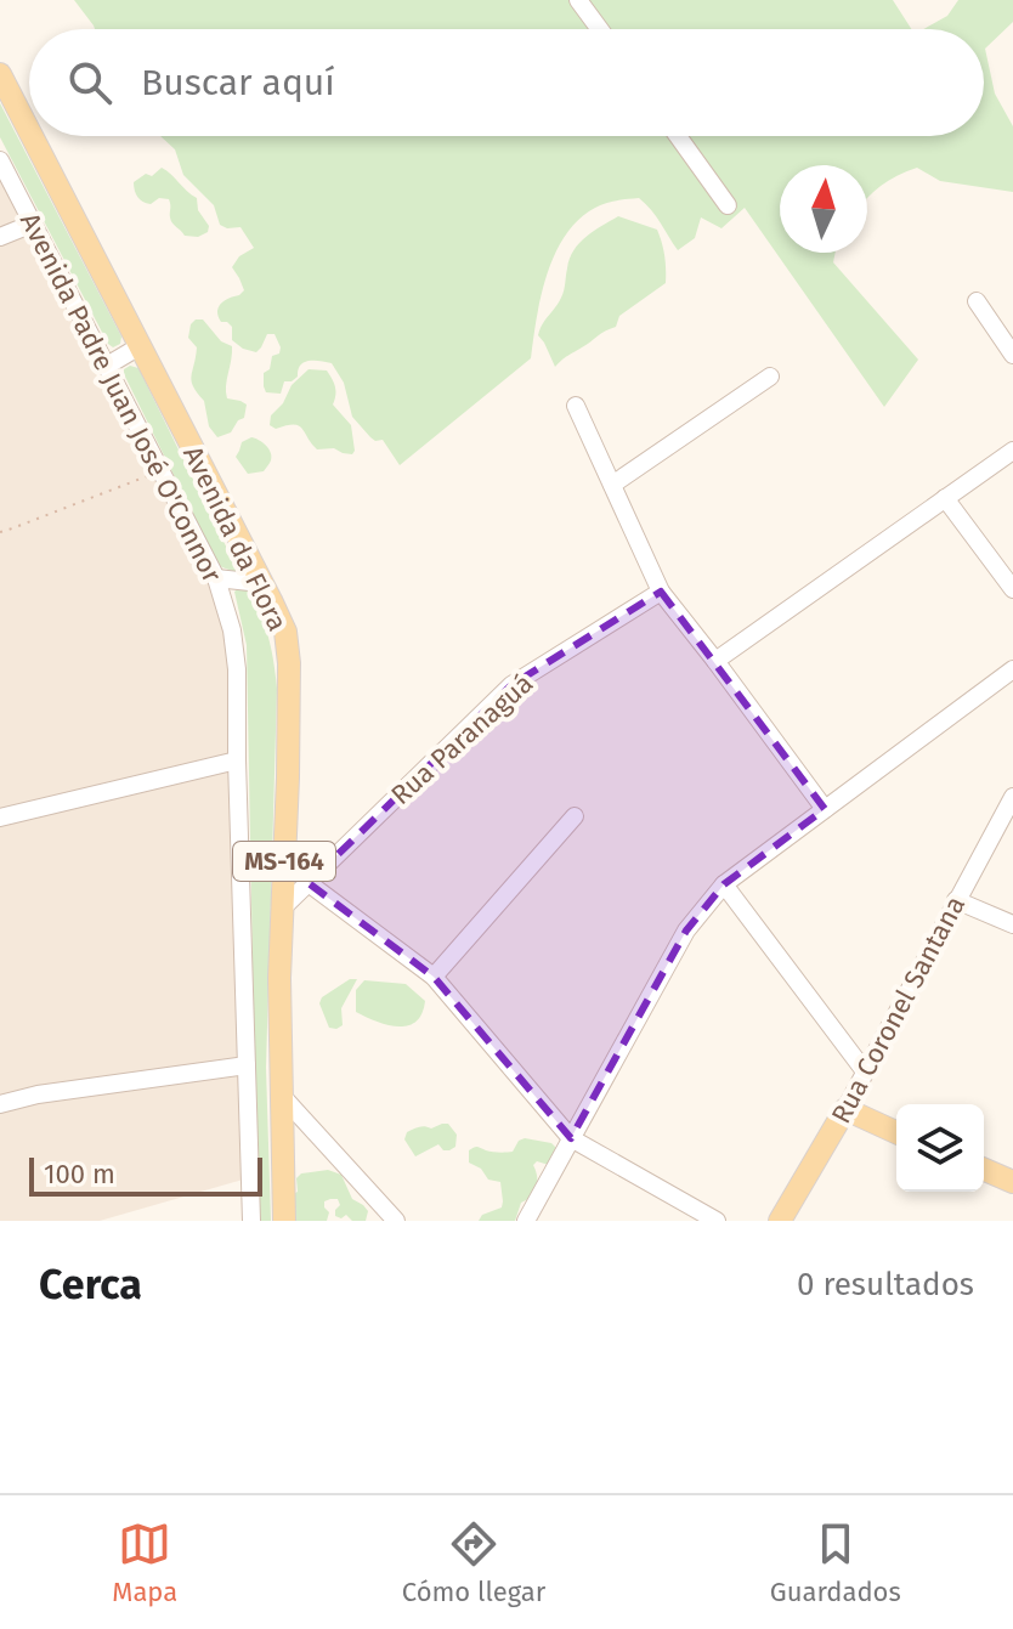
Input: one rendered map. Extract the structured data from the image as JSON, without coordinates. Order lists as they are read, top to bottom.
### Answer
{
  "streets": {
    "main road": ["Avenida da Flora", "MS-164", "Rua Coronel Santana"],
    "street": ["Avenida Padre Juan José O'Connor", "Rua Paranaguá"]
  },
  "crossings": [
    ["Avenida da Flora", "Rua Paranaguá"]
  ],
  "scale_bar": "100 m",
  "north": "top",
  "page": {
    "search": "Buscar aquí",
    "scale": "100 m",
    "heading": ["Cerca", "0 resultados"],
    "nav": ["Mapa", "Cómo llegar", "Guardados"]
  }
}
